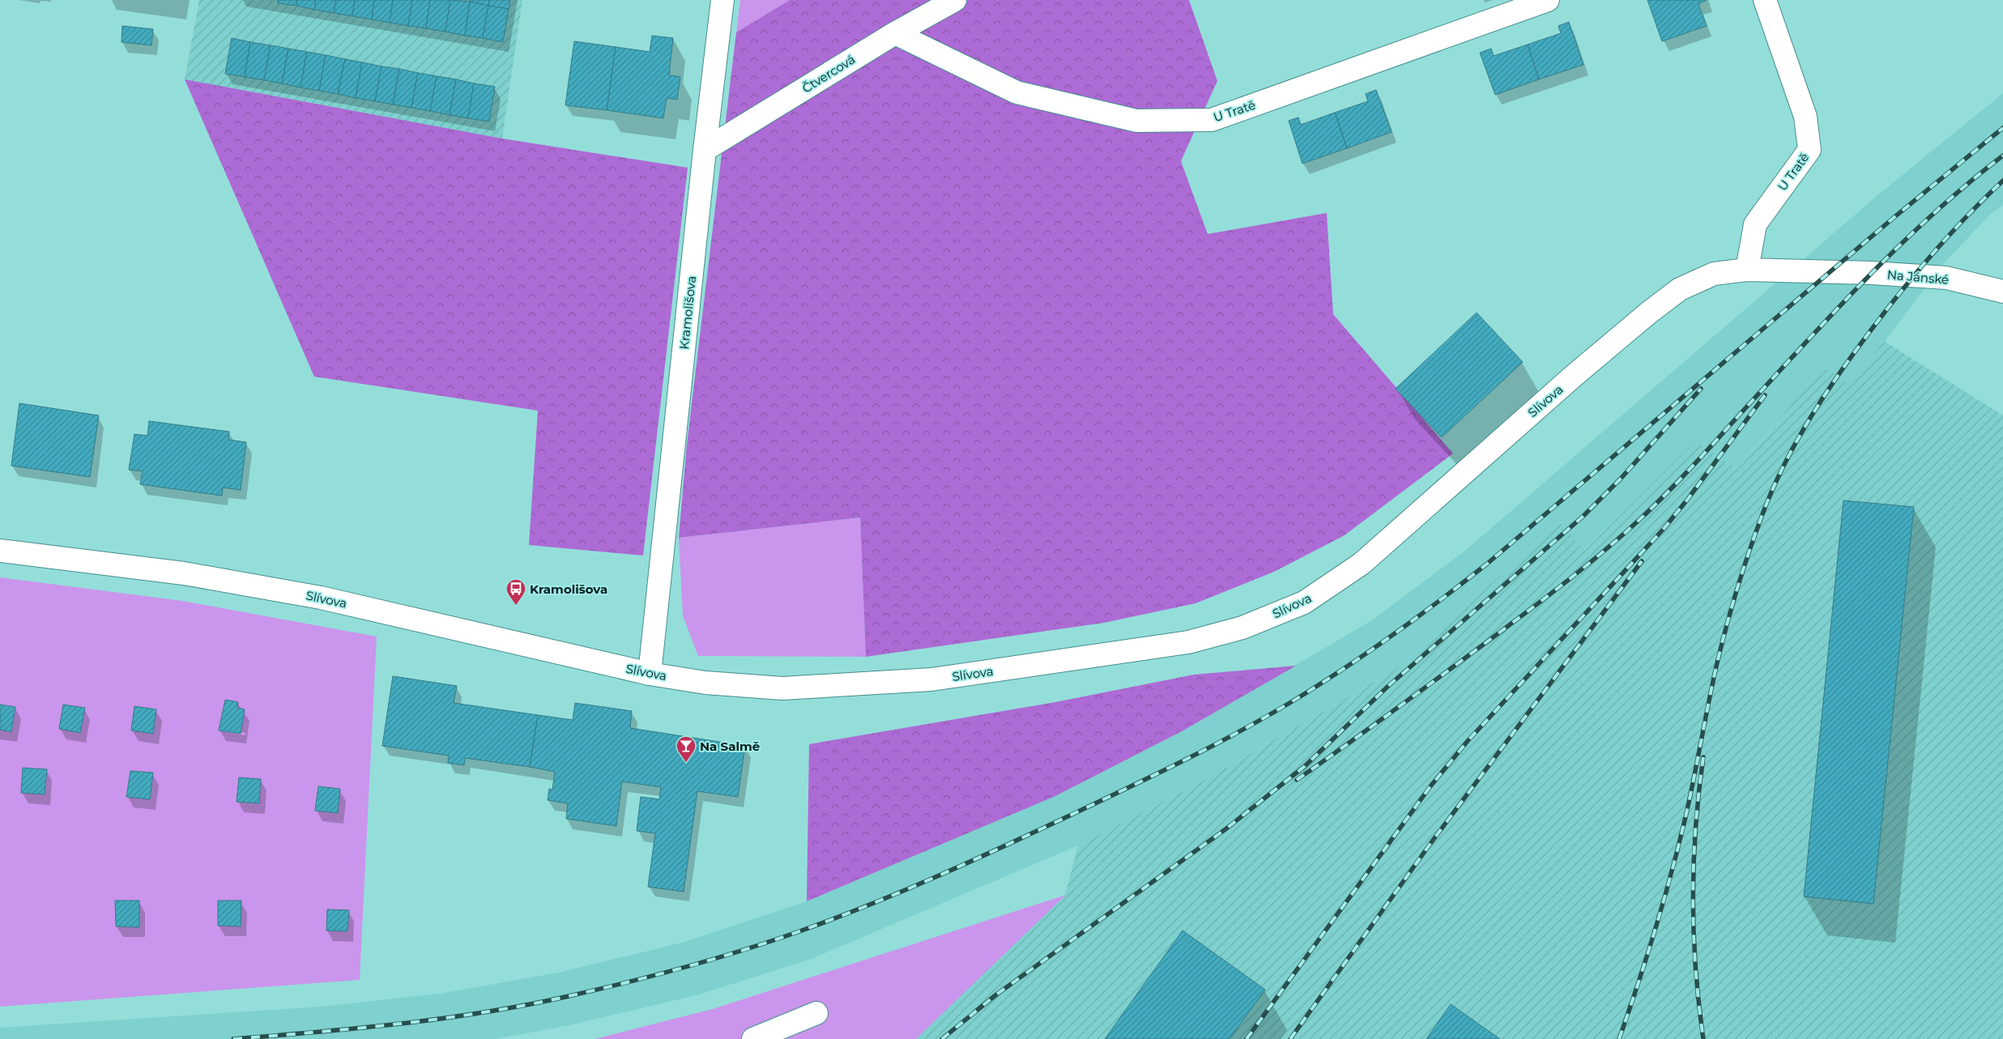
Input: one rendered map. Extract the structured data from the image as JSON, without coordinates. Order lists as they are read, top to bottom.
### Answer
{
  "streets": {
    "street": [
      "Čtvercová",
      "U Tratě",
      "Na Jánské",
      "Kramolišova",
      "Slívova"
    ]
  },
  "crossings": [
    ["Čtvercová", "U Tratě"],
    ["Čtvercová", "Kramolišova"],
    ["U Tratě", "Slívova"],
    ["Na Jánské", "Slívova"],
    ["Kramolišova", "Slívova"]
  ],
  "places": {
    "bus stop": ["Kramolišova"],
    "bar": ["Na Salmě"]
  }
}
